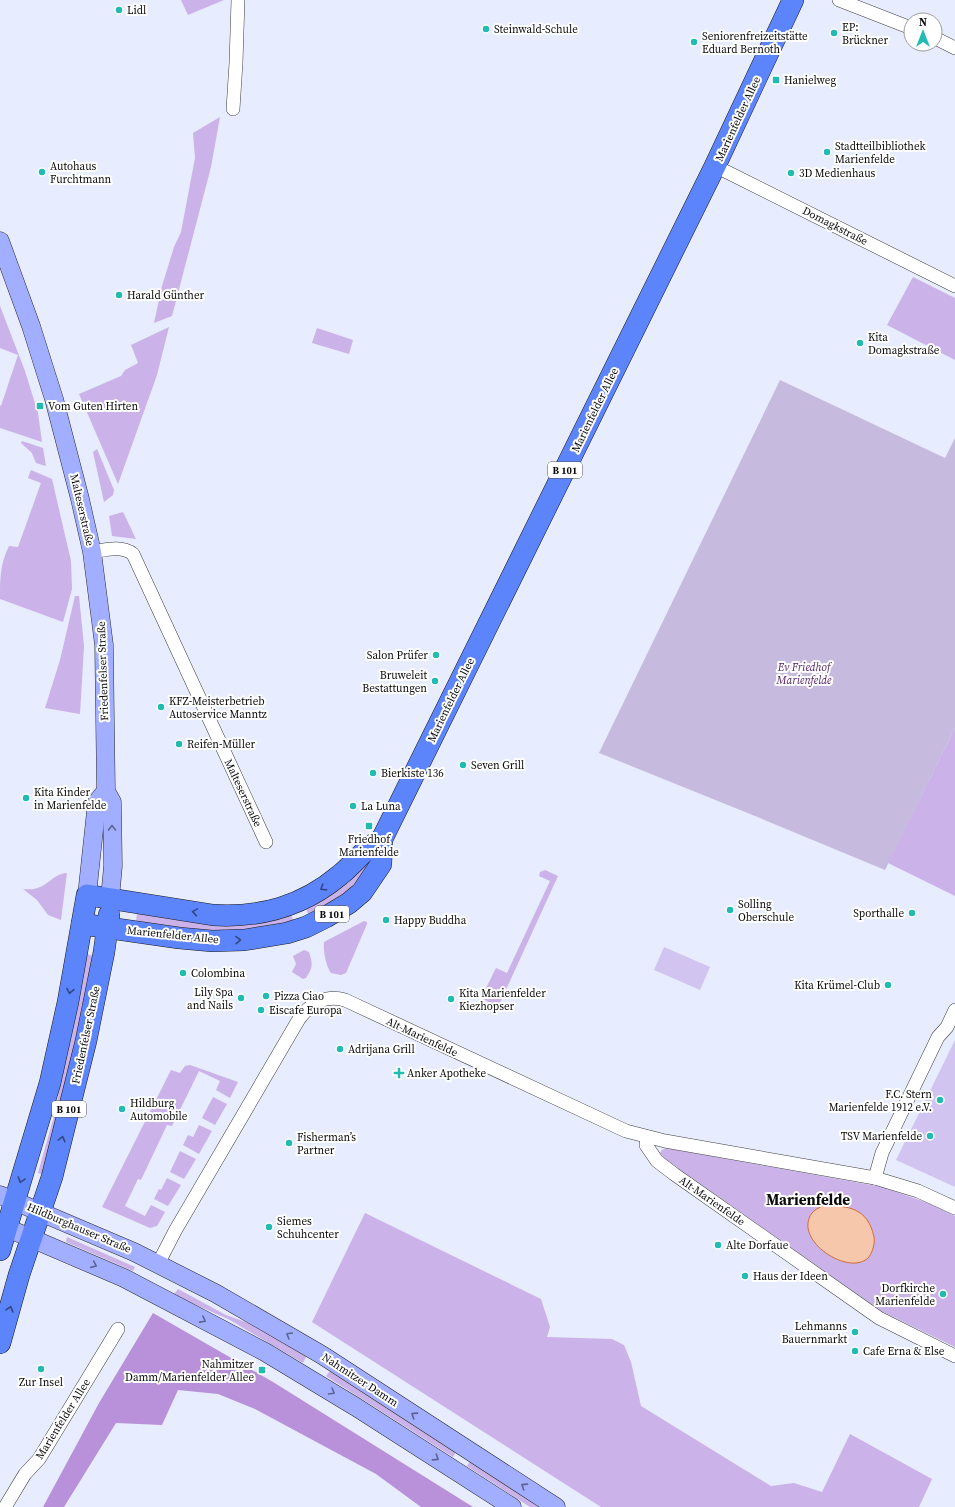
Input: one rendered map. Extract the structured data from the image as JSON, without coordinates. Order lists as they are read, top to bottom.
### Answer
{
  "streets": {
    "main road": [
      "Marienfelder Allee",
      "B 101",
      "Malteserstraße",
      "Friedenfelser Straße",
      "Hildburghauser Straße",
      "Nahmitzer Damm"
    ],
    "street": ["Domagkstraße", "Alt-Marienfelde"]
  },
  "crossings": [
    ["Marienfelder Allee", "Domagkstraße"],
    ["Marienfelder Allee", "B 101"],
    ["Marienfelder Allee", "Friedenfelser Straße"],
    ["B 101", "Friedenfelser Straße"],
    ["B 101", "Hildburghauser Straße"],
    ["Malteserstraße", "Friedenfelser Straße"],
    ["Friedenfelser Straße", "Hildburghauser Straße"],
    ["Alt-Marienfelde", "Hildburghauser Straße"],
    ["Alt-Marienfelde", "Nahmitzer Damm"],
    ["Hildburghauser Straße", "Nahmitzer Damm"]
  ],
  "districts": ["Marienfelde"],
  "parks": ["Ev Friedhof Marienfelde"],
  "places": {
    "other": [
      "Lidl",
      "Steinwald-Schule",
      "EP: Brückner",
      "Seniorenfreizeitstätte Eduard Bernoth",
      "Stadtteilbibliothek Marienfelde",
      "Autohaus Furchtmann",
      "3D Medienhaus",
      "Harald Günther",
      "Kita Domagkstraße",
      "Salon Prüfer",
      "Bruweleit Bestattungen",
      "KFZ-Meisterbetrieb Autoservice Manntz",
      "Reifen-Müller",
      "Seven Grill",
      "Bierkiste 136",
      "Kita Kinder in Marienfelde",
      "La Luna",
      "Solling Oberschule",
      "Sporthalle",
      "Happy Buddha",
      "Colombina",
      "Kita Krümel-Club",
      "Pizza Ciao",
      "Lily Spa and Nails",
      "Kita Marienfelder Kiezhopser",
      "Eiscafe Europa",
      "Adrijana Grill",
      "F.C. Stern Marienfelde 1912 e.V.",
      "Hildburg Automobile",
      "TSV Marienfelde",
      "Fisherman’s Partner",
      "Siemes Schuhcenter",
      "Alte Dorfaue",
      "Haus der Ideen",
      "Dorfkirche Marienfelde",
      "Lehmanns Bauernmarkt",
      "Cafe Erna & Else",
      "Zur Insel"
    ],
    "transit": [
      "Hanielweg",
      "Vom Guten Hirten",
      "Friedhof Marienfelde",
      "Nahmitzer Damm/Marienfelder Allee"
    ],
    "health": ["Anker Apotheke"]
  },
  "north": "top"
}
